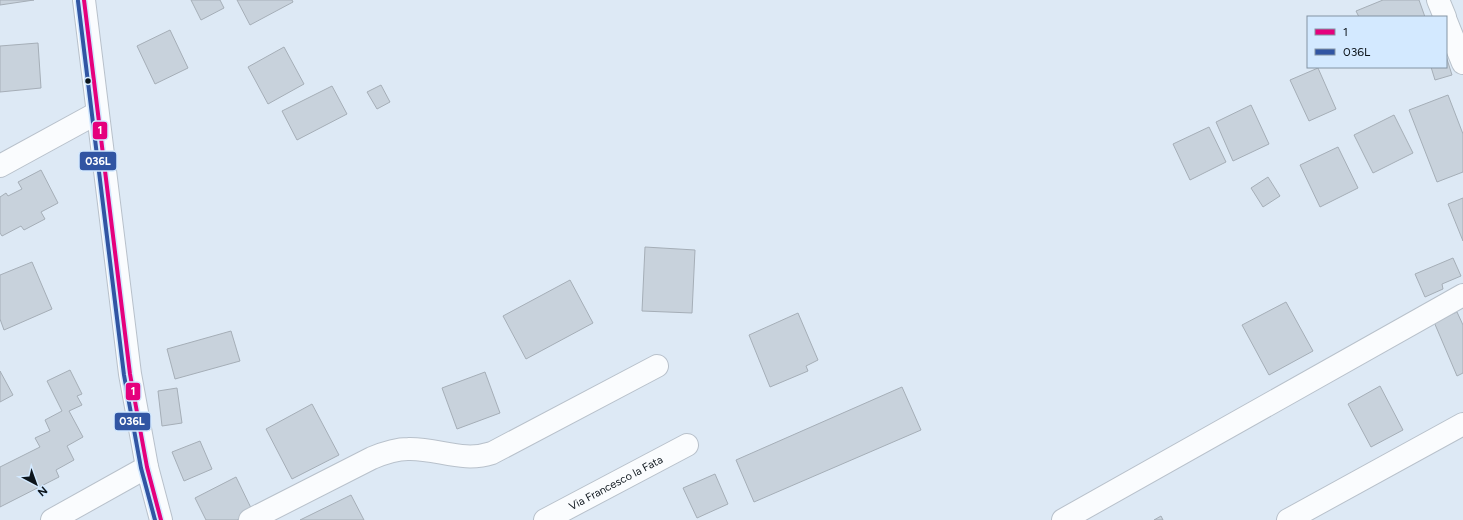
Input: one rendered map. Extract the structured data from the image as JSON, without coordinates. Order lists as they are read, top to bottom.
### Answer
{
  "streets": {
    "street": ["Via Francesco la Fata"]
  },
  "lines": ["transit line 1", "transit line 036L"],
  "legend": ["1", "036L"],
  "north": "bottom right"
}
